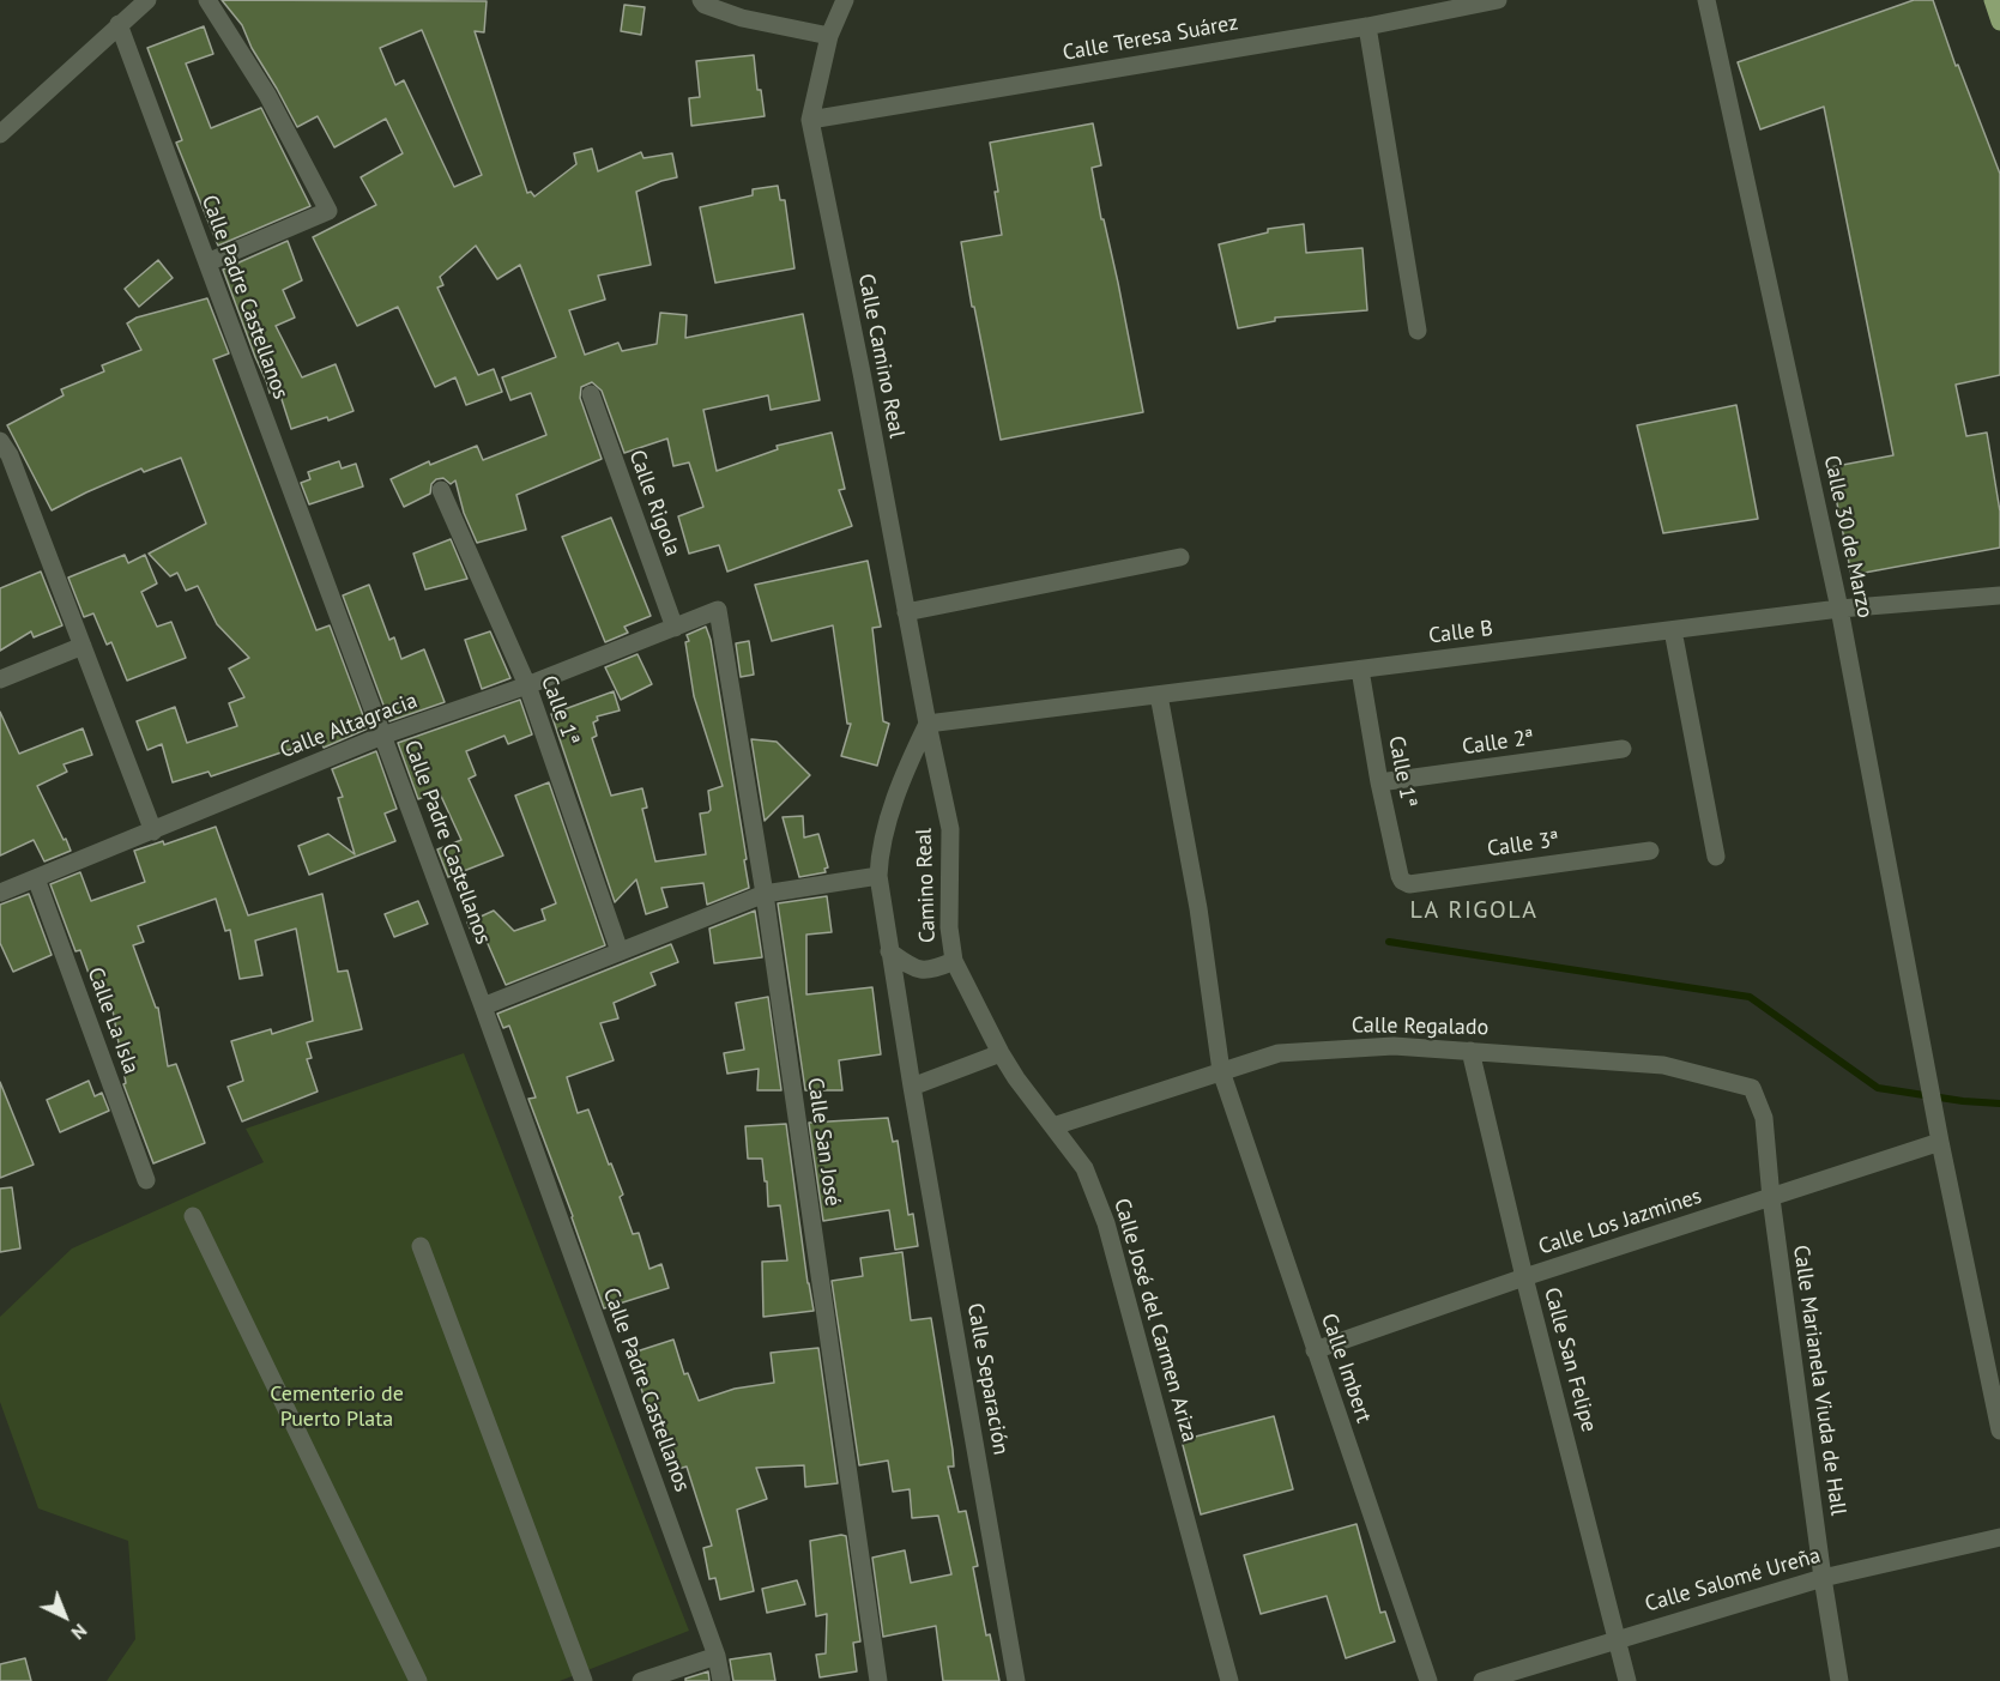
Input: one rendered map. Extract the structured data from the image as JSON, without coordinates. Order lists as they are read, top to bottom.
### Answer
{
  "streets": {
    "street": [
      "Calle Teresa Suárez",
      "Calle Padre Castellanos",
      "Calle Camino Real",
      "Calle Rigola",
      "Calle 30 de Marzo",
      "Calle B",
      "Calle 1ª",
      "Calle Altagracia",
      "Calle 2ª",
      "Calle 3ª",
      "Camino Real",
      "Calle La Isla",
      "Calle Regalado",
      "Calle San José",
      "Calle Los Jazmines",
      "Calle José del Carmen Ariza",
      "Calle San Felipe",
      "Calle Imbert",
      "Calle Separación",
      "Calle Marianela Viuda de Hall",
      "Calle Salomé Ureña"
    ]
  },
  "crossings": [
    ["Calle Teresa Suárez", "Calle Camino Real"],
    ["Calle Padre Castellanos", "Calle Altagracia"],
    ["Calle Camino Real", "Calle B"],
    ["Calle Camino Real", "Camino Real"],
    ["Calle Camino Real", "Calle Separación"],
    ["Calle Rigola", "Calle Altagracia"],
    ["Calle 30 de Marzo", "Calle B"],
    ["Calle 30 de Marzo", "Calle Los Jazmines"],
    ["Calle B", "Calle 1ª"],
    ["Calle B", "Camino Real"],
    ["Calle B", "Calle Imbert"],
    ["Calle B", "Calle Separación"],
    ["Calle 1ª", "Calle Altagracia"],
    ["Calle 1ª", "Calle 2ª"],
    ["Calle 1ª", "Calle 3ª"],
    ["Calle Altagracia", "Calle La Isla"],
    ["Calle Altagracia", "Calle San José"],
    ["Camino Real", "Calle José del Carmen Ariza"],
    ["Camino Real", "Calle Separación"],
    ["Calle Regalado", "Calle José del Carmen Ariza"],
    ["Calle Regalado", "Calle San Felipe"],
    ["Calle Regalado", "Calle Imbert"],
    ["Calle Regalado", "Calle Marianela Viuda de Hall"],
    ["Calle Los Jazmines", "Calle San Felipe"],
    ["Calle Los Jazmines", "Calle Imbert"],
    ["Calle Los Jazmines", "Calle Marianela Viuda de Hall"],
    ["Calle San Felipe", "Calle Salomé Ureña"],
    ["Calle Marianela Viuda de Hall", "Calle Salomé Ureña"]
  ],
  "districts": ["LA RIGOLA"],
  "parks": ["Cementerio de Puerto Plata"],
  "north": "bottom right"
}
